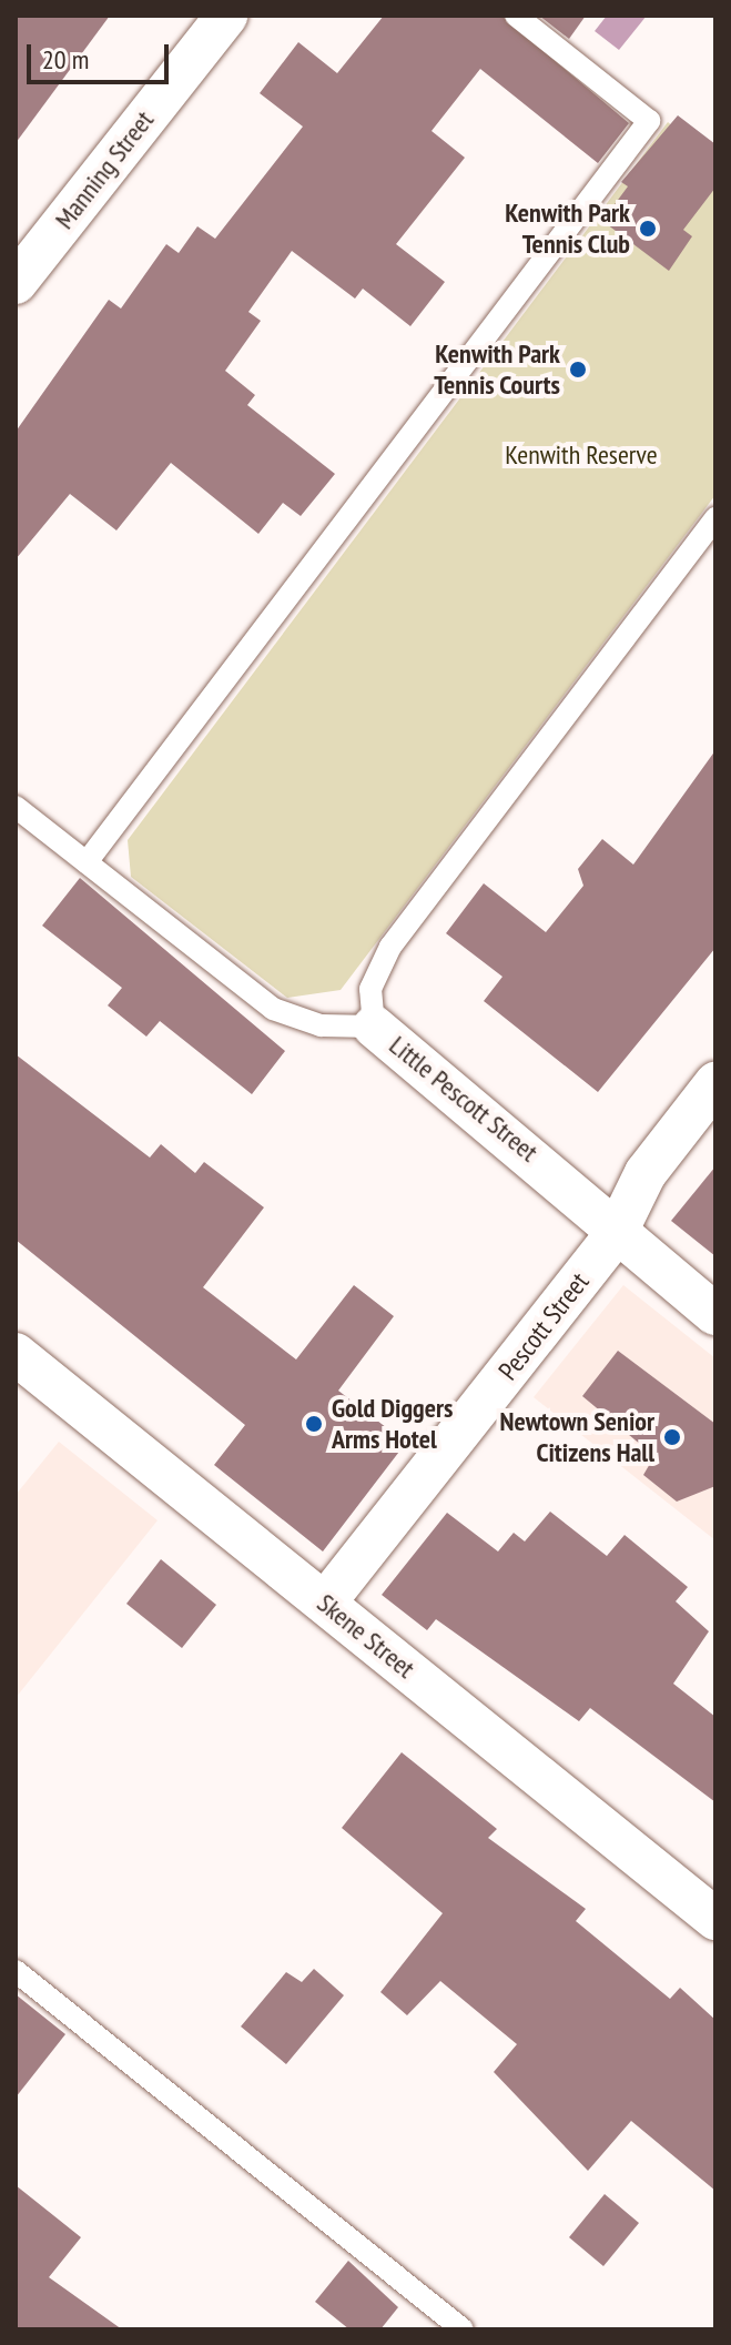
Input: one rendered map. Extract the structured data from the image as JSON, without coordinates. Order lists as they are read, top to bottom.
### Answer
{
  "streets": {
    "street": [
      "Manning Street",
      "Little Pescott Street",
      "Pescott Street",
      "Skene Street"
    ]
  },
  "crossings": [
    ["Little Pescott Street", "Pescott Street"],
    ["Pescott Street", "Skene Street"]
  ],
  "parks": ["Kenwith Reserve"],
  "places": [
    "Kenwith Park Tennis Club",
    "Kenwith Park Tennis Courts",
    "Gold Diggers Arms Hotel",
    "Newtown Senior Citizens Hall"
  ],
  "scale_bar": "20 m"
}
